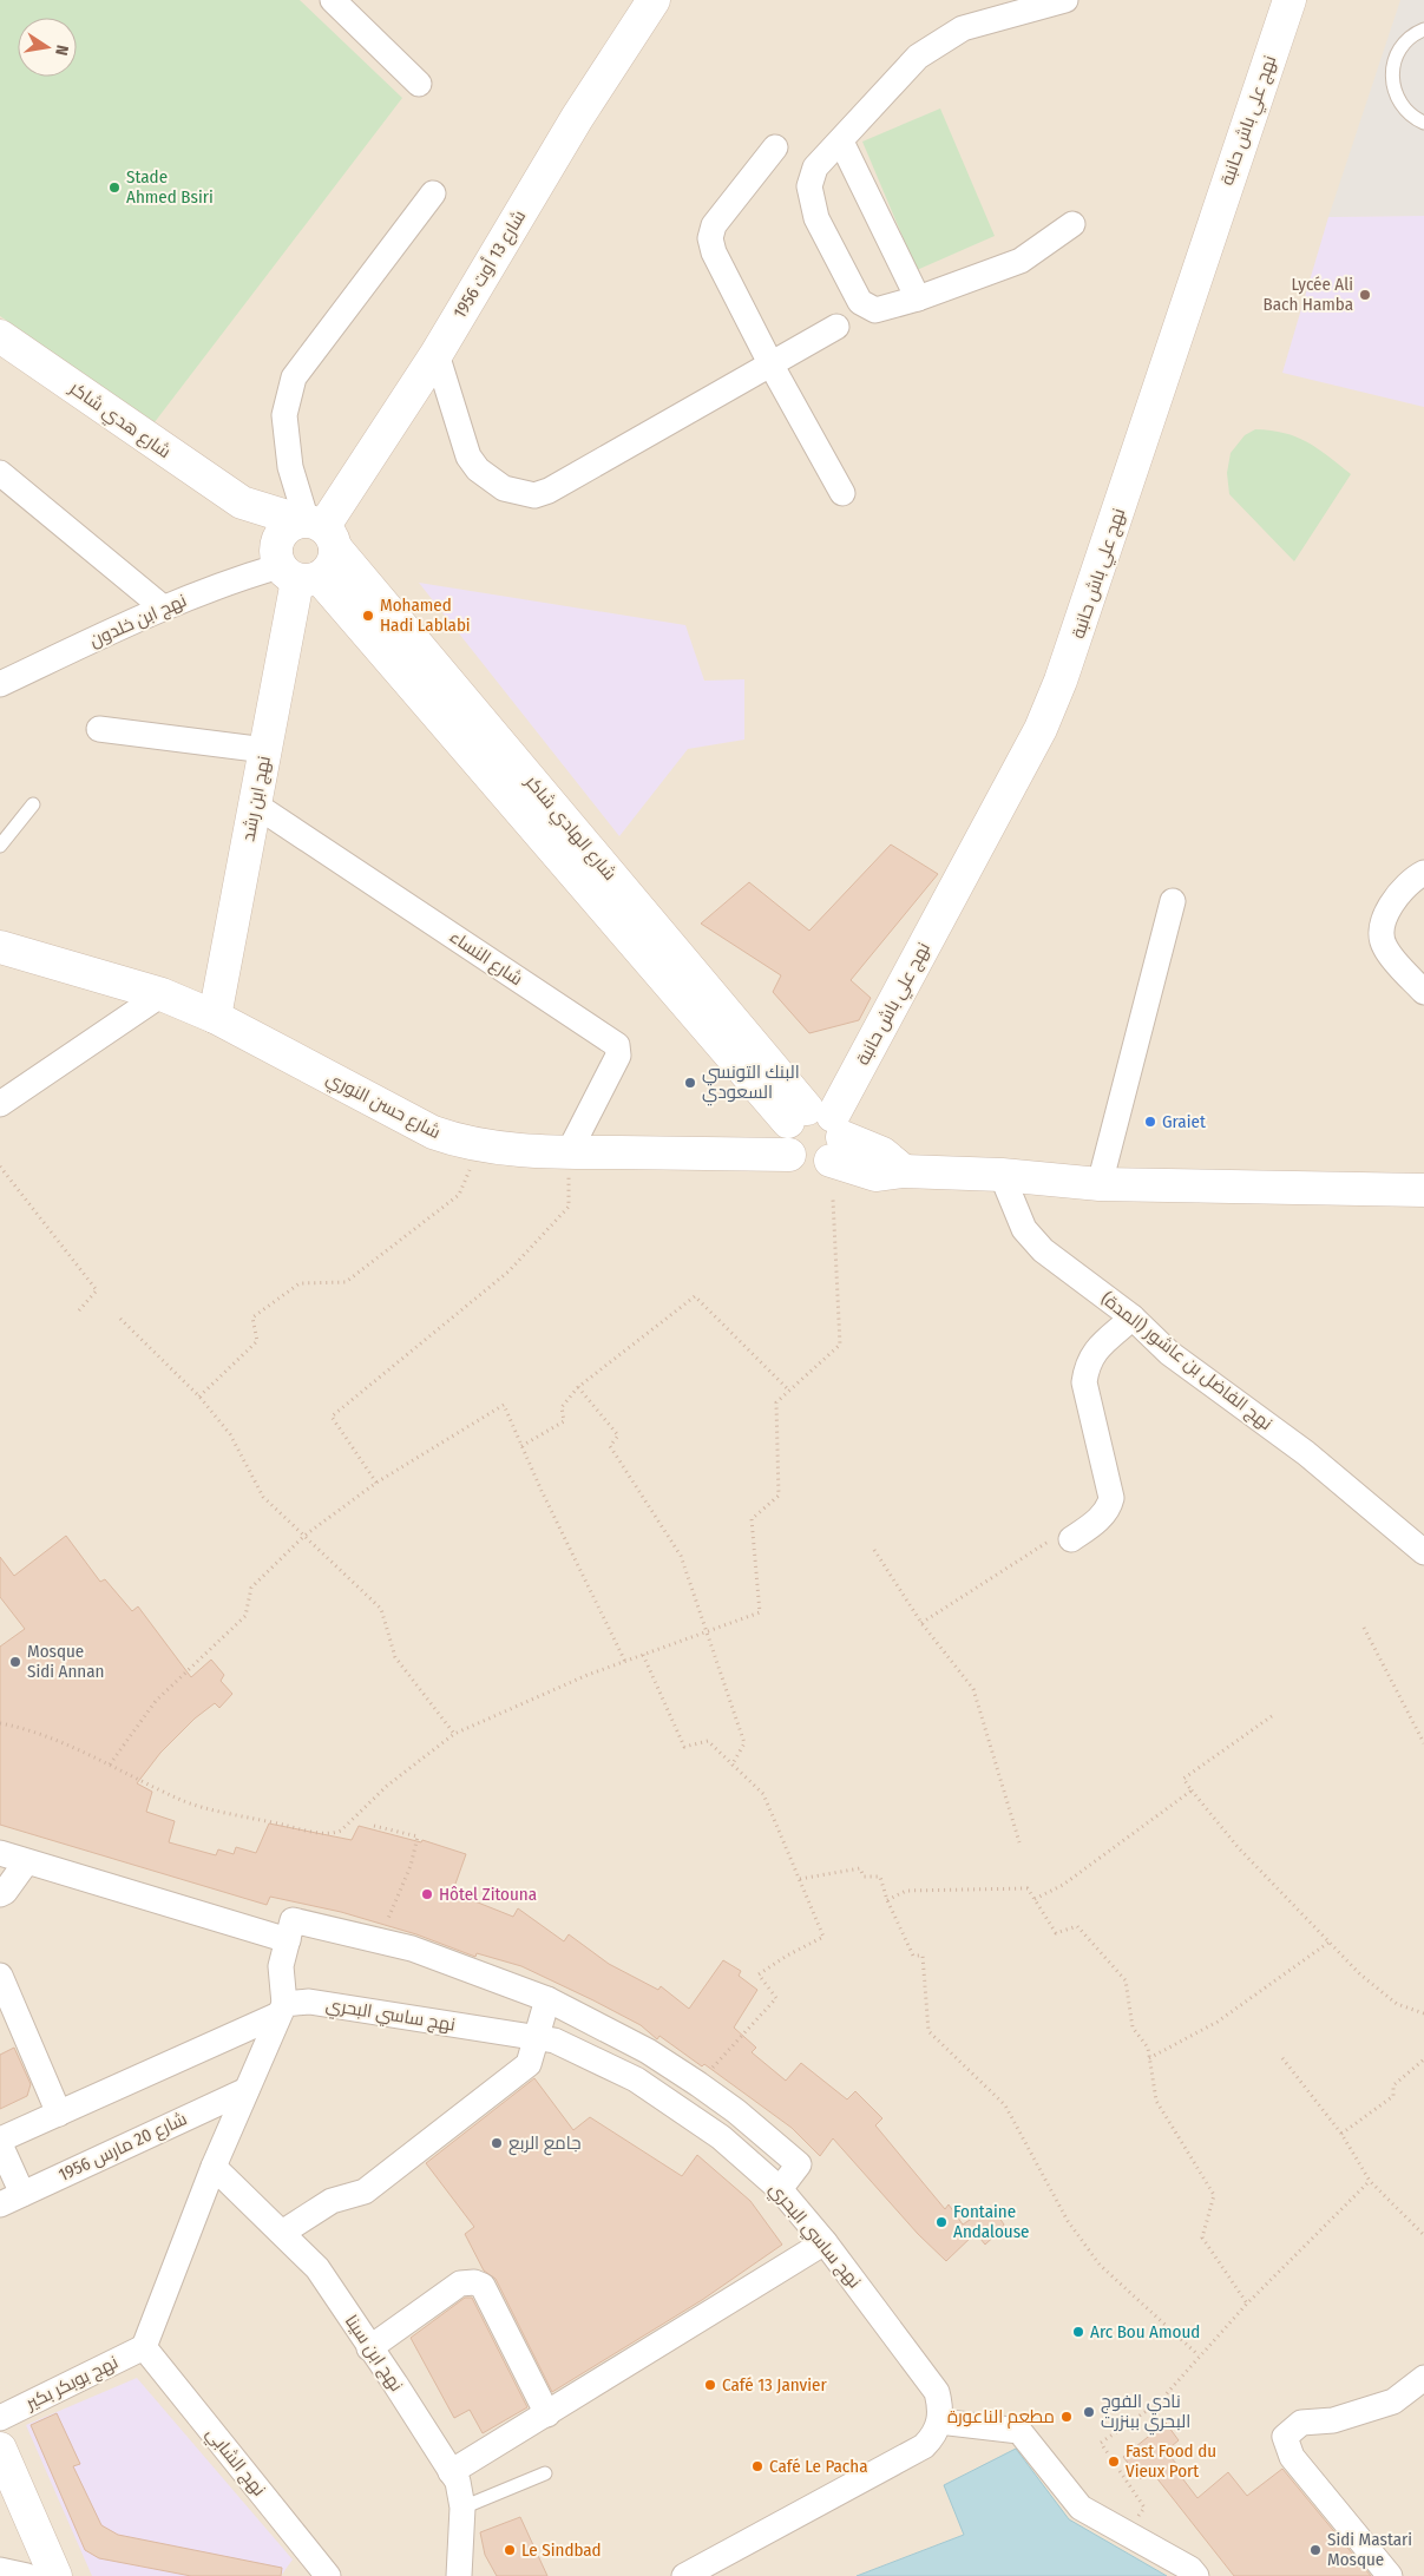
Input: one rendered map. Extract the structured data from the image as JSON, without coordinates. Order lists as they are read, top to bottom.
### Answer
{
  "streets": {
    "street": [
      "نهج علي باش حانبة",
      "شارع 13 أوت 1956",
      "شارع هدي شاكر",
      "نهج ابن خلدون",
      "نهج ابن رشد",
      "شارع الهادي شاكر",
      "شارع النساء",
      "شارع حسن النوري",
      "نهج الفاضل بن عاشور (المدة)",
      "نهج ساسي البحري",
      "شارع 20 مارس 1956",
      "نهج ابن سينا",
      "نهج بوبكر بكير",
      "نهج الشابي"
    ]
  },
  "crossings": [
    ["نهج علي باش حانبة", "شارع الهادي شاكر"],
    ["نهج علي باش حانبة", "شارع حسن النوري"],
    ["شارع 13 أوت 1956", "نهج ابن خلدون"],
    ["شارع 13 أوت 1956", "نهج ابن رشد"],
    ["شارع 13 أوت 1956", "شارع الهادي شاكر"],
    ["شارع هدي شاكر", "شارع الهادي شاكر"],
    ["نهج ابن خلدون", "نهج ابن رشد"],
    ["نهج ابن خلدون", "شارع الهادي شاكر"],
    ["نهج ابن رشد", "شارع الهادي شاكر"],
    ["نهج ابن رشد", "شارع النساء"],
    ["نهج ابن رشد", "شارع حسن النوري"],
    ["شارع الهادي شاكر", "شارع حسن النوري"],
    ["شارع النساء", "شارع حسن النوري"],
    ["نهج بوبكر بكير", "نهج الشابي"]
  ],
  "places": [
    "Stade Ahmed Bsiri",
    "Lycée Ali Bach Hamba",
    "Mohamed Hadi Lablabi",
    "البنك التونسي السعودي",
    "Graiet",
    "Mosque Sidi Annan",
    "Hôtel Zitouna",
    "جامع الربع",
    "Fontaine Andalouse",
    "Arc Bou Amoud",
    "Café 13 Janvier",
    "نادي الفوج البحري ببنزرت",
    "مطعم الناعورة",
    "Fast Food du Vieux Port",
    "Café Le Pacha",
    "Le Sindbad",
    "Sidi Mastari Mosque"
  ],
  "north": "right"
}
